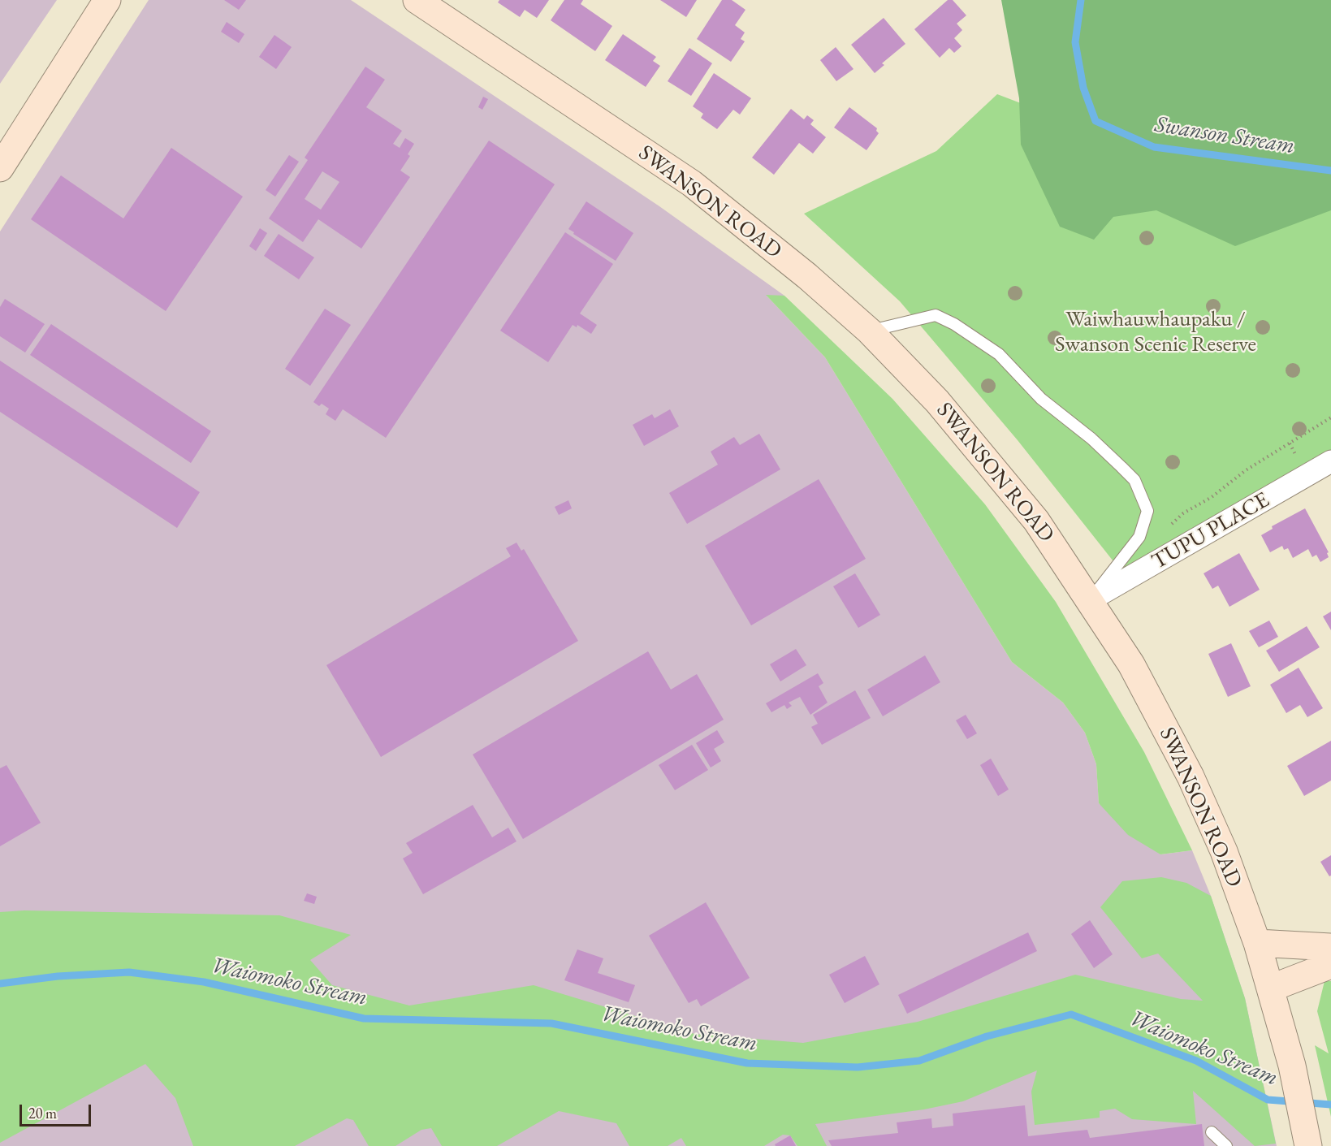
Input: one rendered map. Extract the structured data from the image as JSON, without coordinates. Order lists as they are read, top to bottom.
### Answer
{
  "streets": {
    "main road": ["SWANSON ROAD"],
    "street": ["TUPU PLACE"]
  },
  "crossings": [
    ["SWANSON ROAD", "TUPU PLACE"]
  ],
  "water": ["Swanson Stream", "Waiomoko Stream"],
  "parks": ["Waiwhauwhaupaku / Swanson Scenic Reserve"],
  "scale_bar": "20 m"
}
